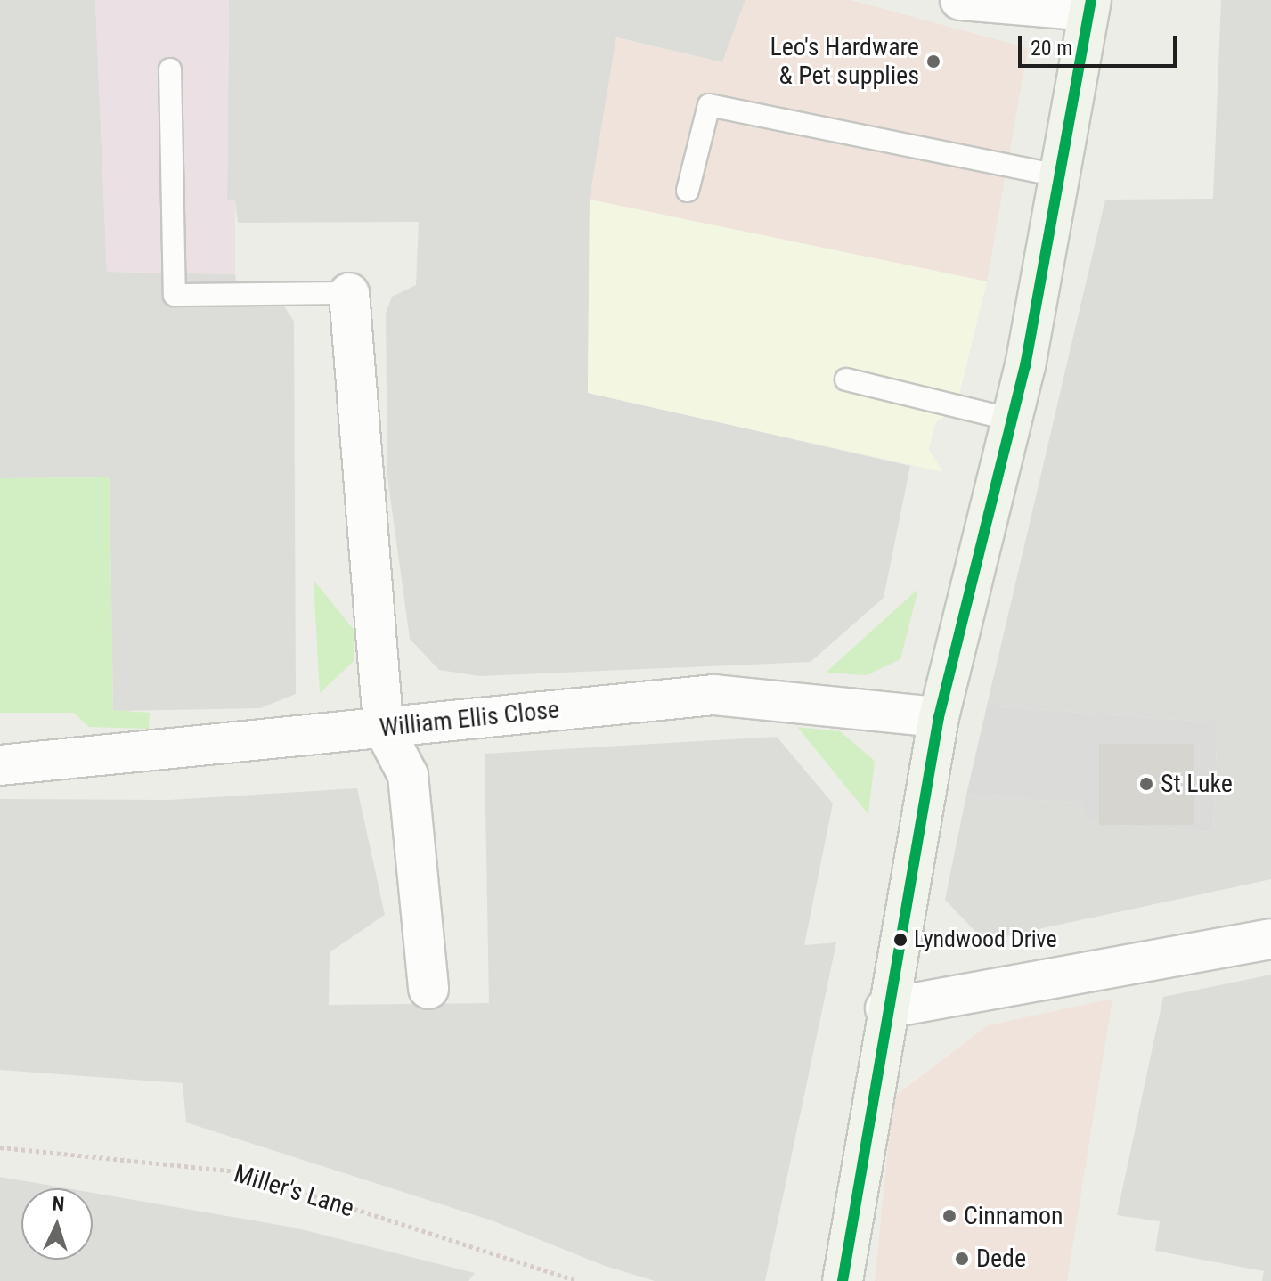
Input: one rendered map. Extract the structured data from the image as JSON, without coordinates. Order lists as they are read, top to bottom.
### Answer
{
  "streets": {
    "street": ["William Ellis Close"],
    "path": ["Miller's Lane"]
  },
  "places": [
    "Leo's Hardware & Pet supplies",
    "St Luke",
    "Lyndwood Drive",
    "Cinnamon",
    "Dede"
  ],
  "scale_bar": "20 m",
  "north": "top"
}
